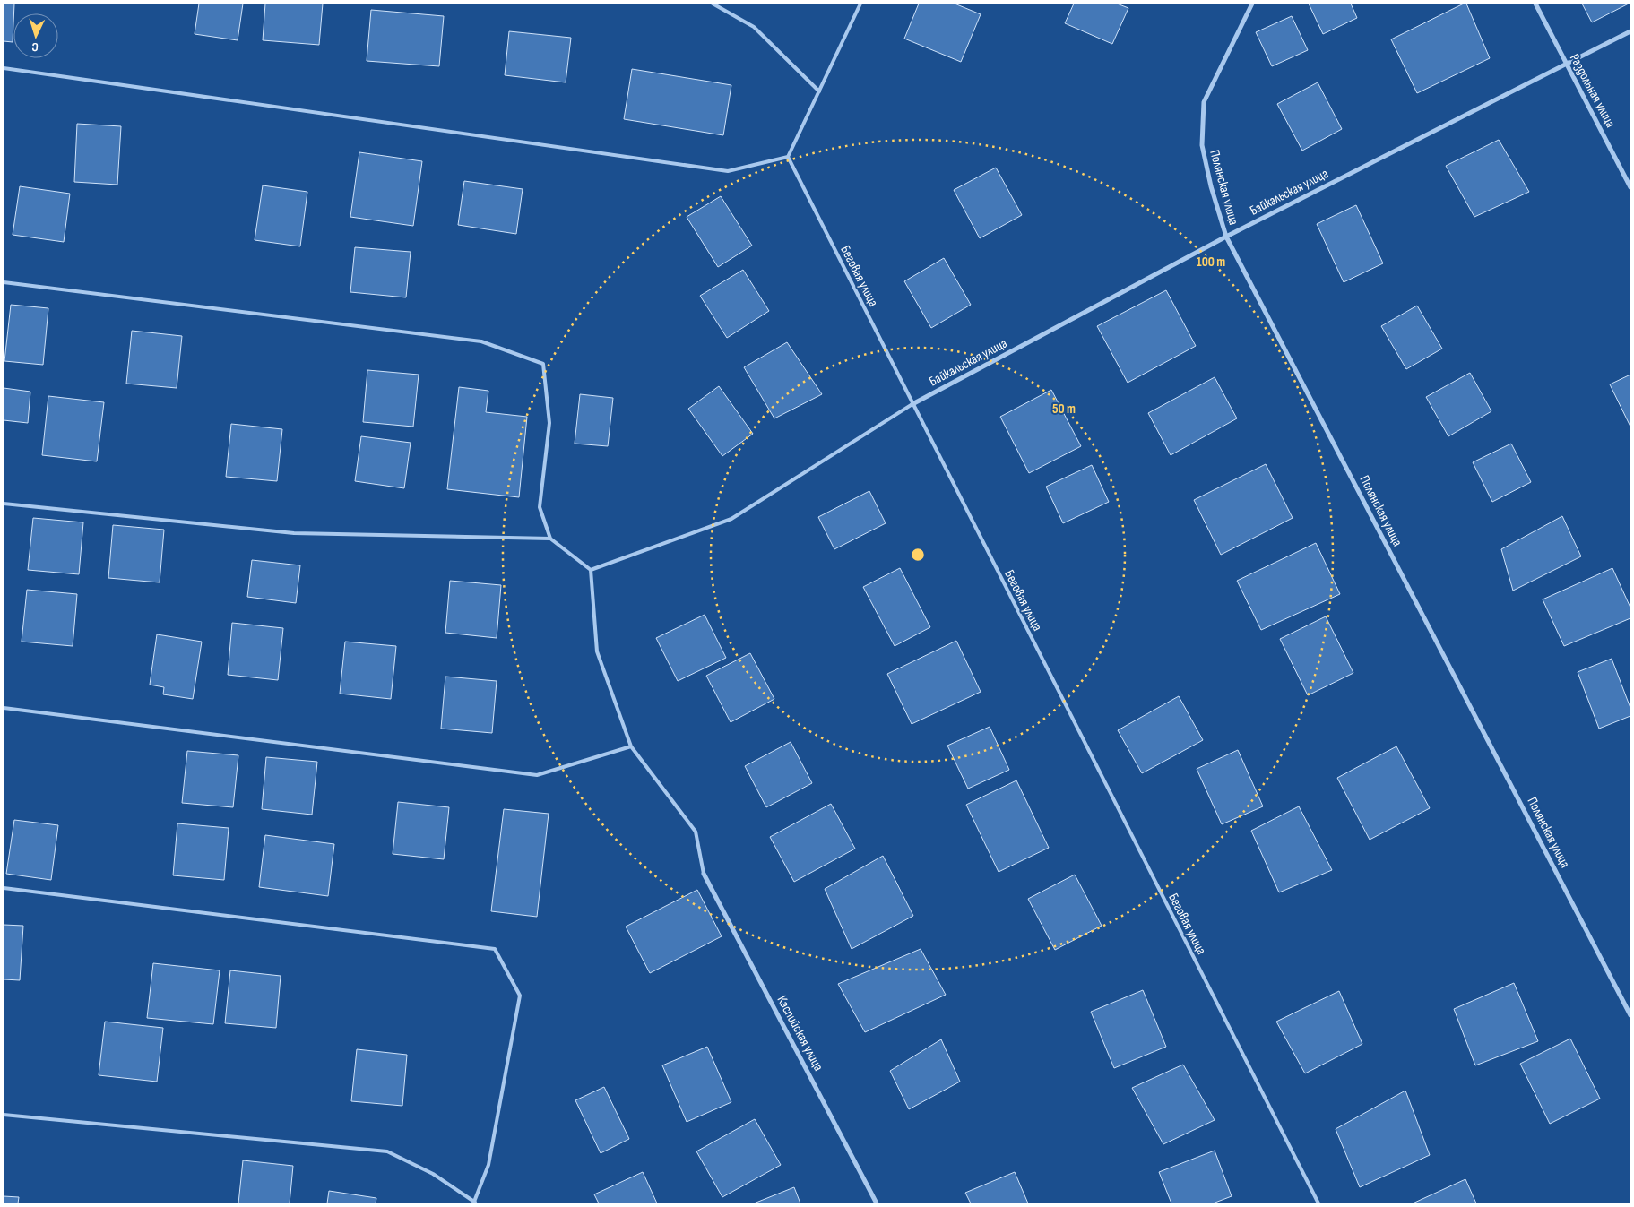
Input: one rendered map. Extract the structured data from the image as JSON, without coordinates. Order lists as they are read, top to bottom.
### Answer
{
  "streets": {
    "street": [
      "Раздольная улица",
      "Полянская улица",
      "Байкальская улица",
      "Каспийская улица"
    ],
    "lane": ["Беговая улица"]
  },
  "crossings": [
    ["Раздольная улица", "Байкальская улица"],
    ["Полянская улица", "Байкальская улица"],
    ["Байкальская улица", "Беговая улица"]
  ],
  "north": "bottom",
  "rings": ["100 m", "50 m"]
}
